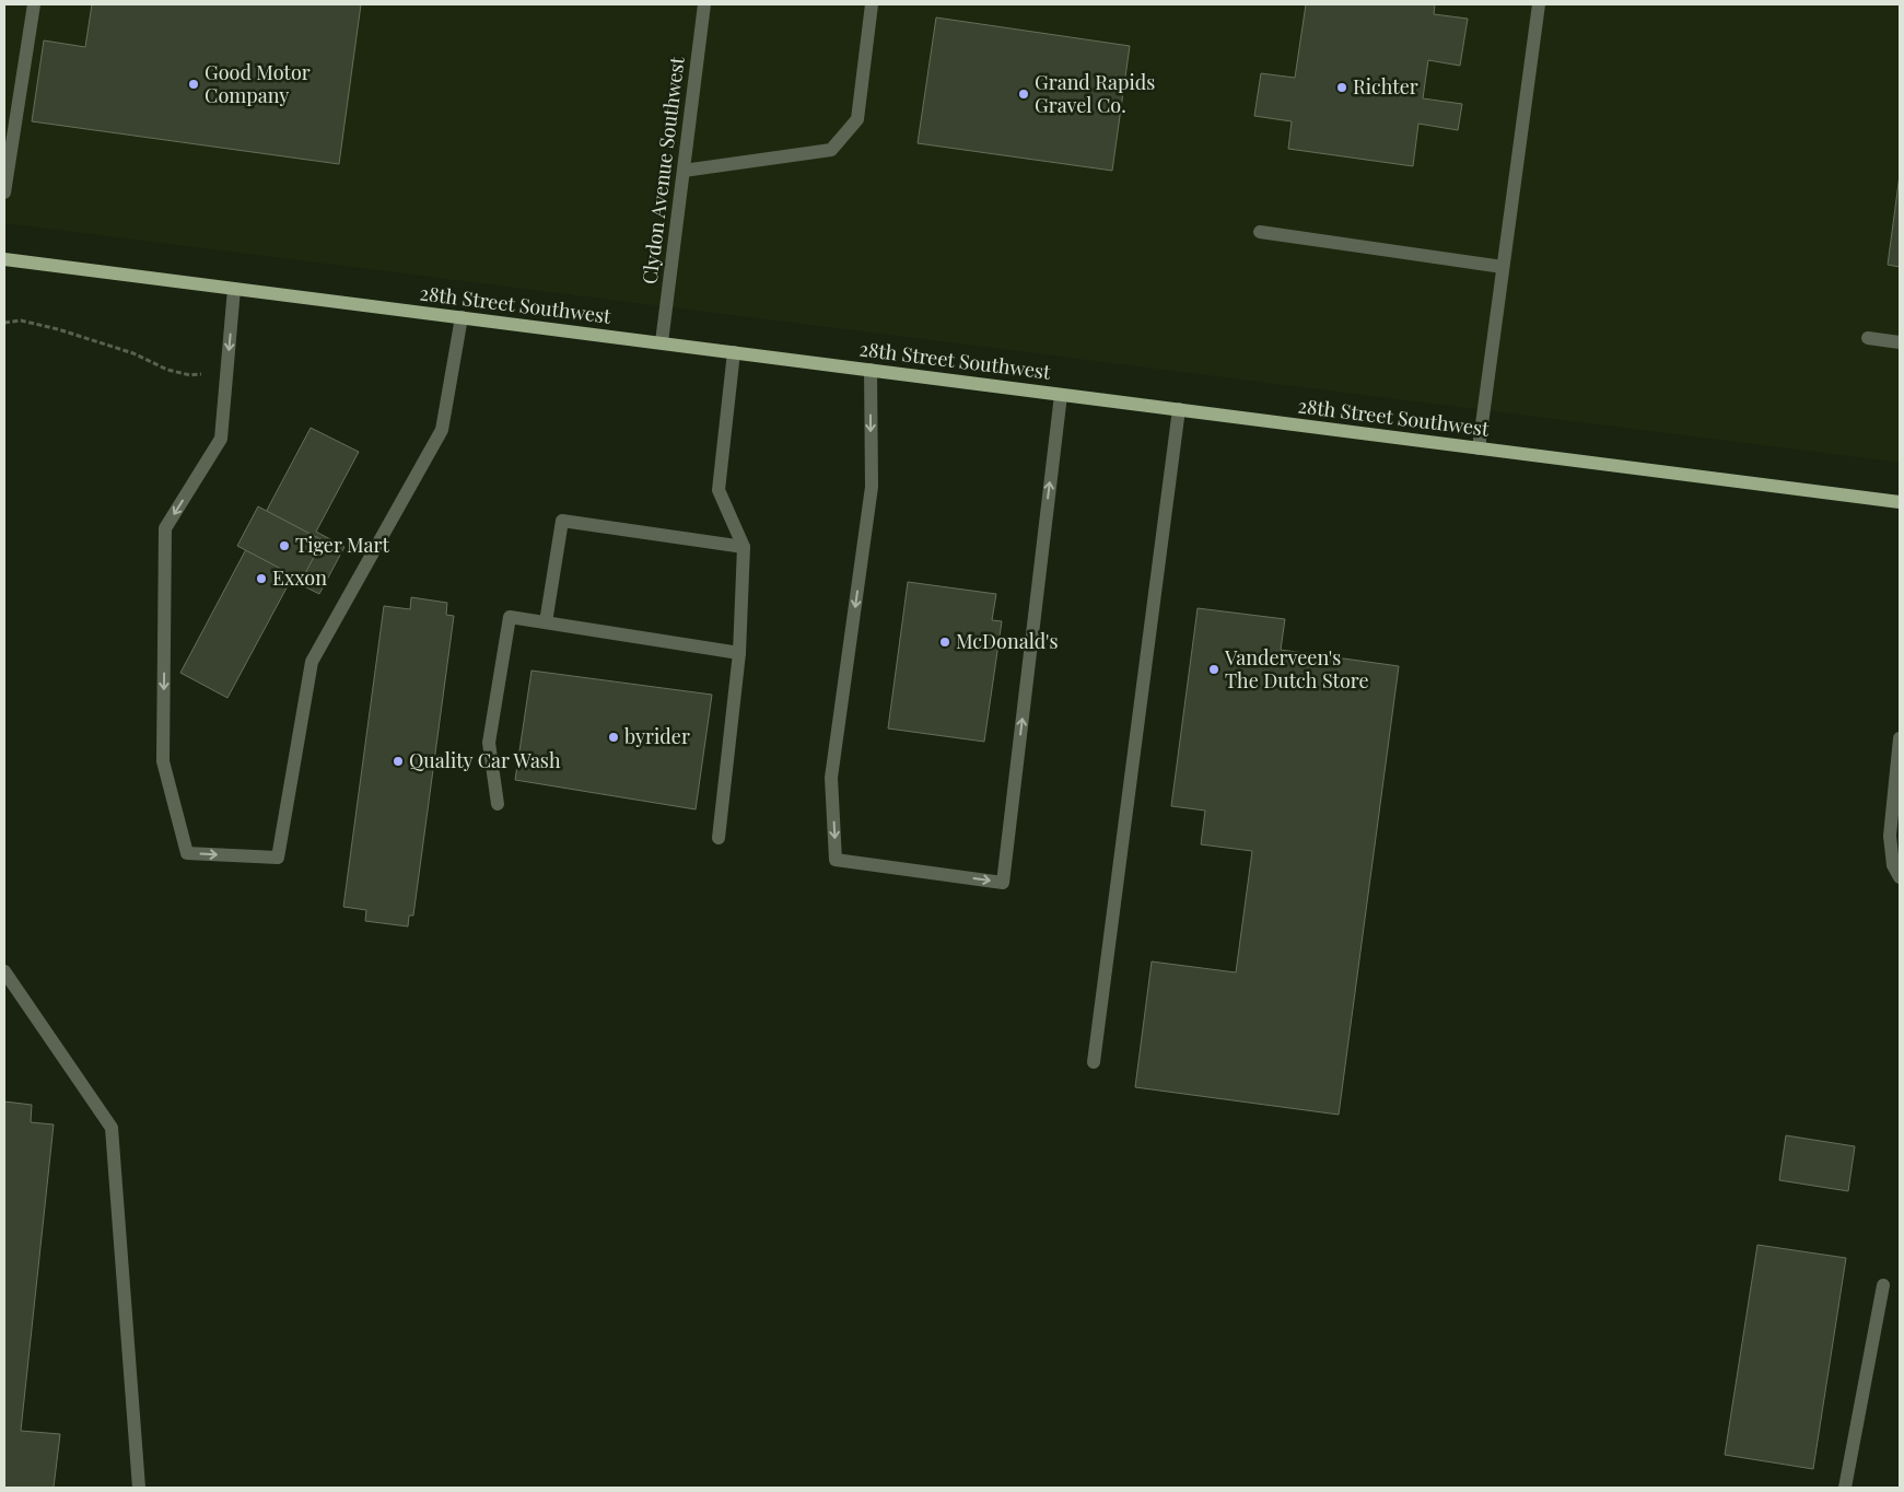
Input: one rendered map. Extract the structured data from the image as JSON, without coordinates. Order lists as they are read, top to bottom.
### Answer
{
  "streets": {
    "main road": ["28th Street Southwest"],
    "street": ["Clydon Avenue Southwest"]
  },
  "crossings": [
    ["Clydon Avenue Southwest", "28th Street Southwest"]
  ],
  "places": [
    "Good Motor Company",
    "Richter",
    "Grand Rapids Gravel Co.",
    "Tiger Mart",
    "Exxon",
    "McDonald's",
    "Vanderveen's The Dutch Store",
    "byrider",
    "Quality Car Wash"
  ]
}
